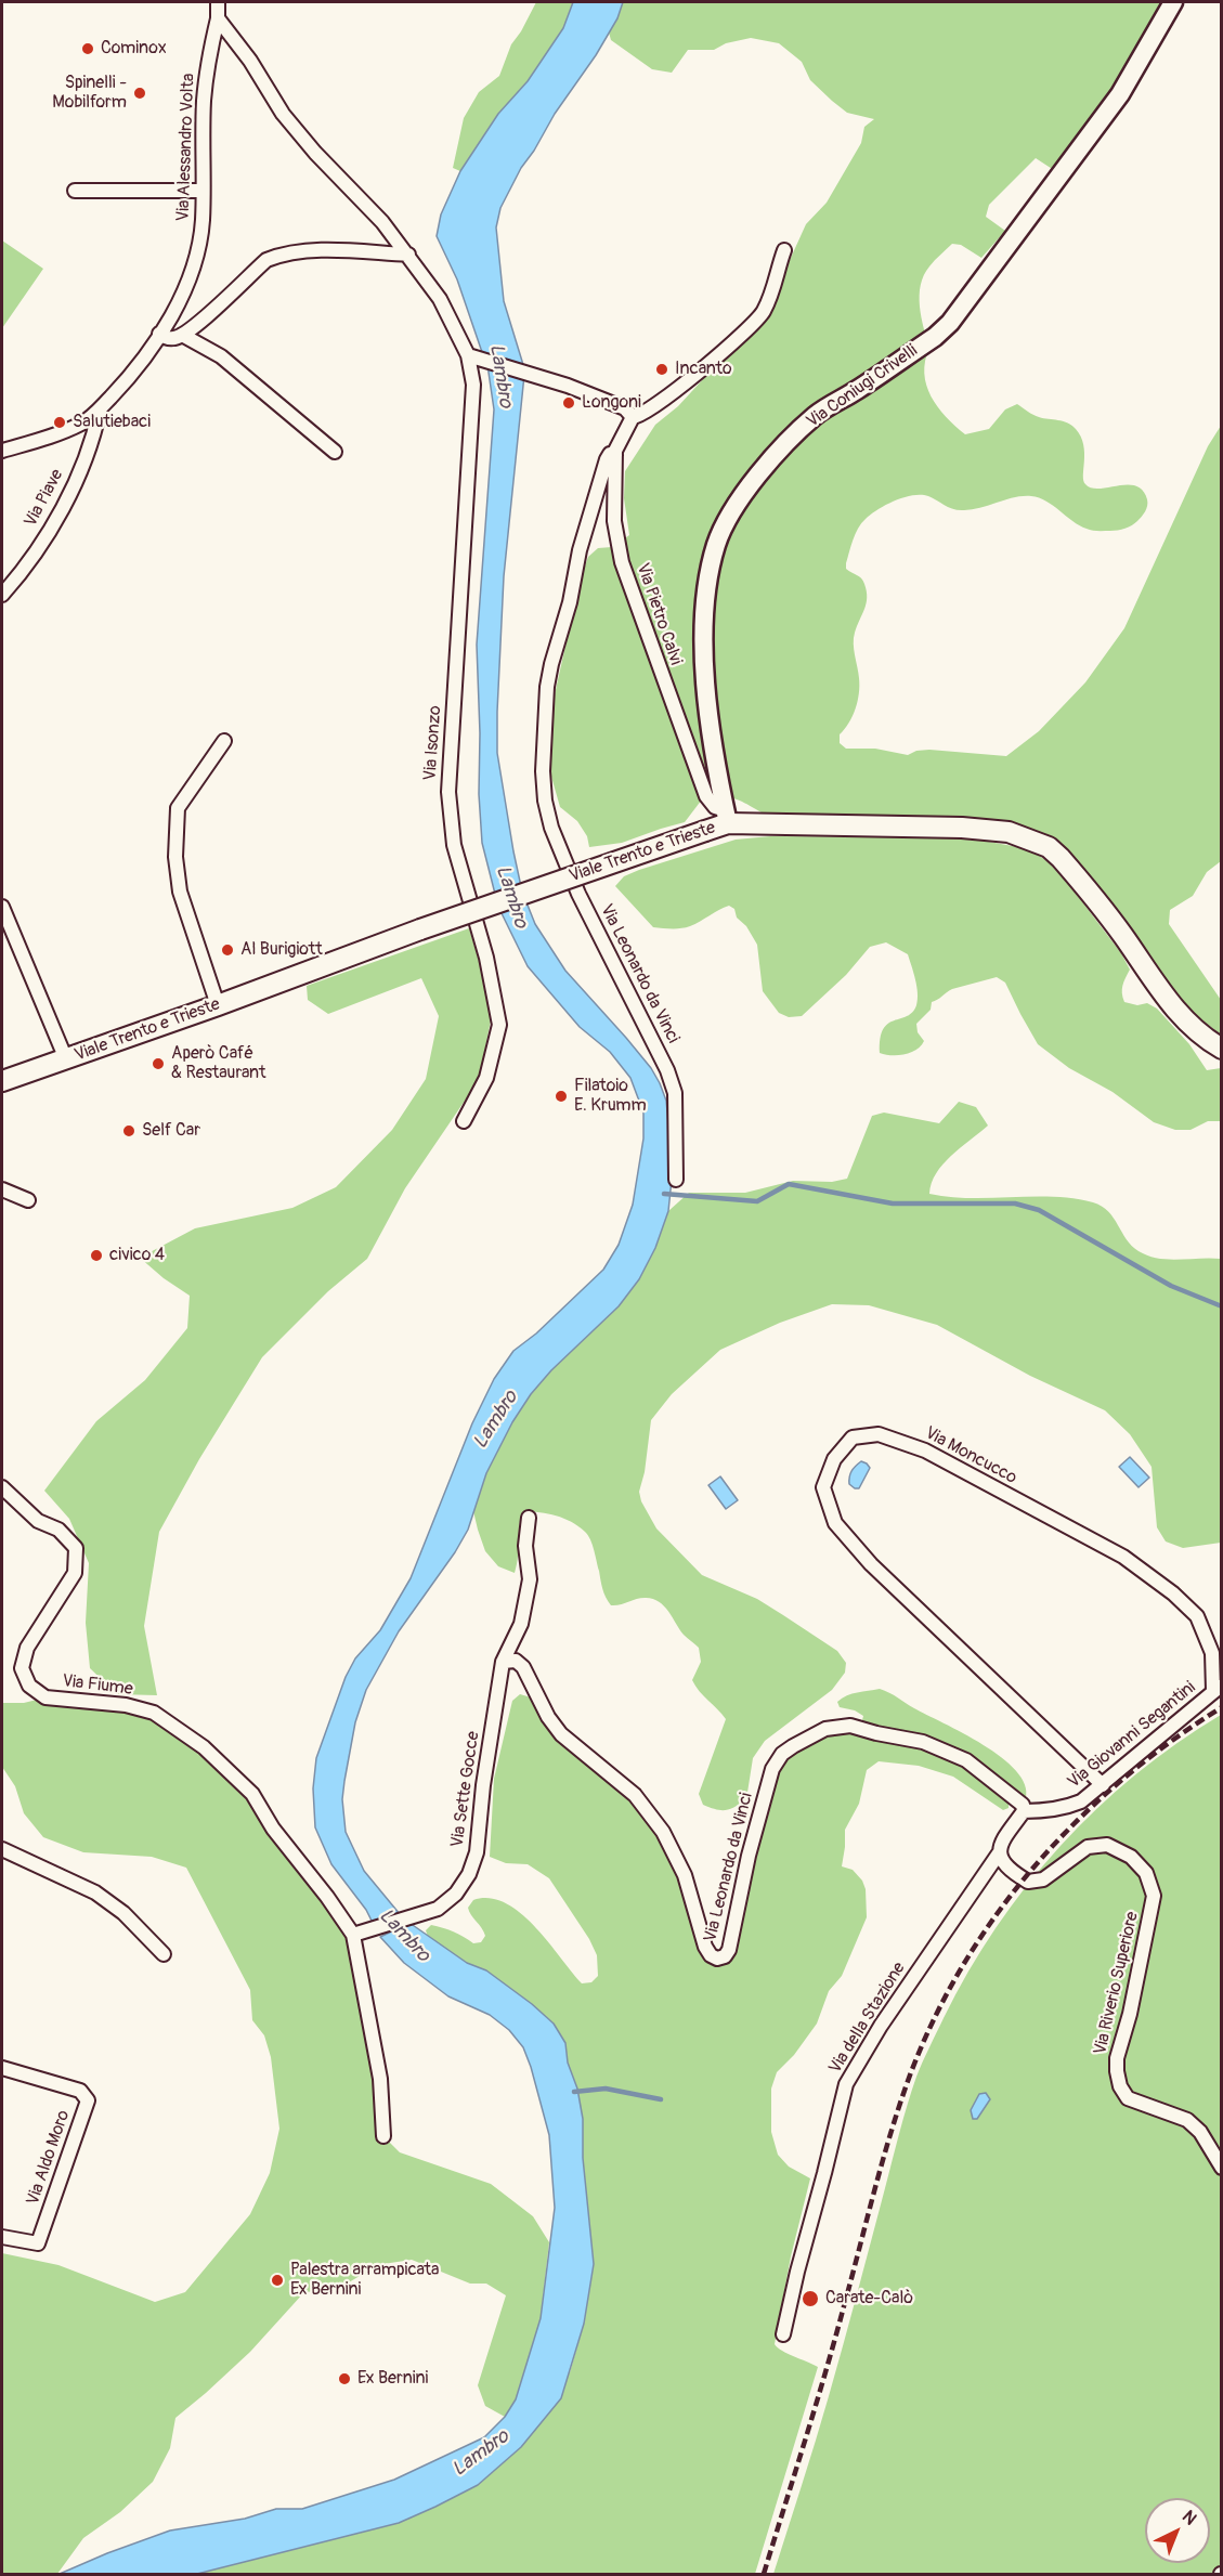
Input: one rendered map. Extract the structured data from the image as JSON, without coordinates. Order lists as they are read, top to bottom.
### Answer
{
  "streets": {
    "main road": ["Viale Trento e Trieste"],
    "street": [
      "Via Alessandro Volta",
      "Via Coniugi Crivelli",
      "Via Piave",
      "Via Pietro Calvi",
      "Via Isonzo",
      "Via Leonardo da Vinci",
      "Via Moncucco",
      "Via Fiume",
      "Via Giovanni Segantini",
      "Via Sette Gocce",
      "Via Riverio Superiore",
      "Via della Stazione",
      "Via Aldo Moro"
    ]
  },
  "crossings": [
    ["Via Alessandro Volta", "Via Piave"],
    ["Via Coniugi Crivelli", "Via Pietro Calvi"],
    ["Via Coniugi Crivelli", "Viale Trento e Trieste"],
    ["Via Pietro Calvi", "Viale Trento e Trieste"],
    ["Via Pietro Calvi", "Via Leonardo da Vinci"],
    ["Via Leonardo da Vinci", "Via Giovanni Segantini"],
    ["Via Leonardo da Vinci", "Via Sette Gocce"],
    ["Via Moncucco", "Via Giovanni Segantini"],
    ["Via Fiume", "Via Sette Gocce"],
    ["Via Riverio Superiore", "Via della Stazione"]
  ],
  "water": ["Lambro"],
  "places": [
    "Cominox",
    "Spinelli - Mobilform",
    "Incanto",
    "Longoni",
    "Salutiebaci",
    "Al Burigiott",
    "Aperò Café & Restaurant",
    "Filatoio E. Krumm",
    "Self Car",
    "civico 4",
    "Palestra arrampicata Ex Bernini",
    "Carate-Calò",
    "Ex Bernini"
  ],
  "north": "top right"
}
